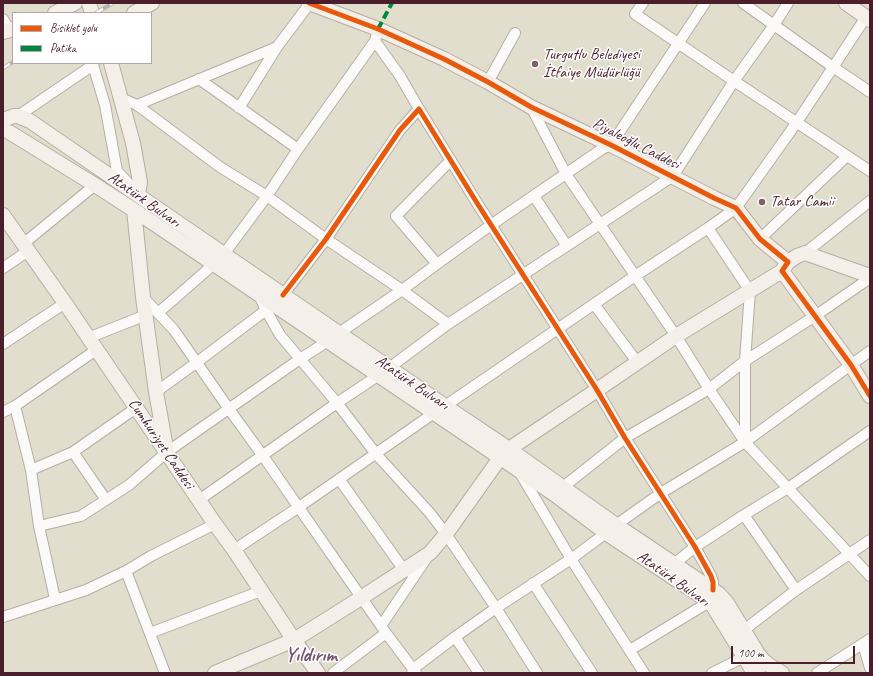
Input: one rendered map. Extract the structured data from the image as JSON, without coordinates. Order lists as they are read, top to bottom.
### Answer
{
  "streets": {
    "main road": ["Piyaleoğlu Caddesi", "Atatürk Bulvarı", "Cumhuriyet Caddesi"]
  },
  "districts": ["Yıldırım"],
  "places": ["Turgutlu Belediyesi İtfaiye Müdürlüğü", "Tatar Camii"],
  "legend": ["Bisiklet yolu", "Patika"],
  "scale_bar": "100 m"
}
